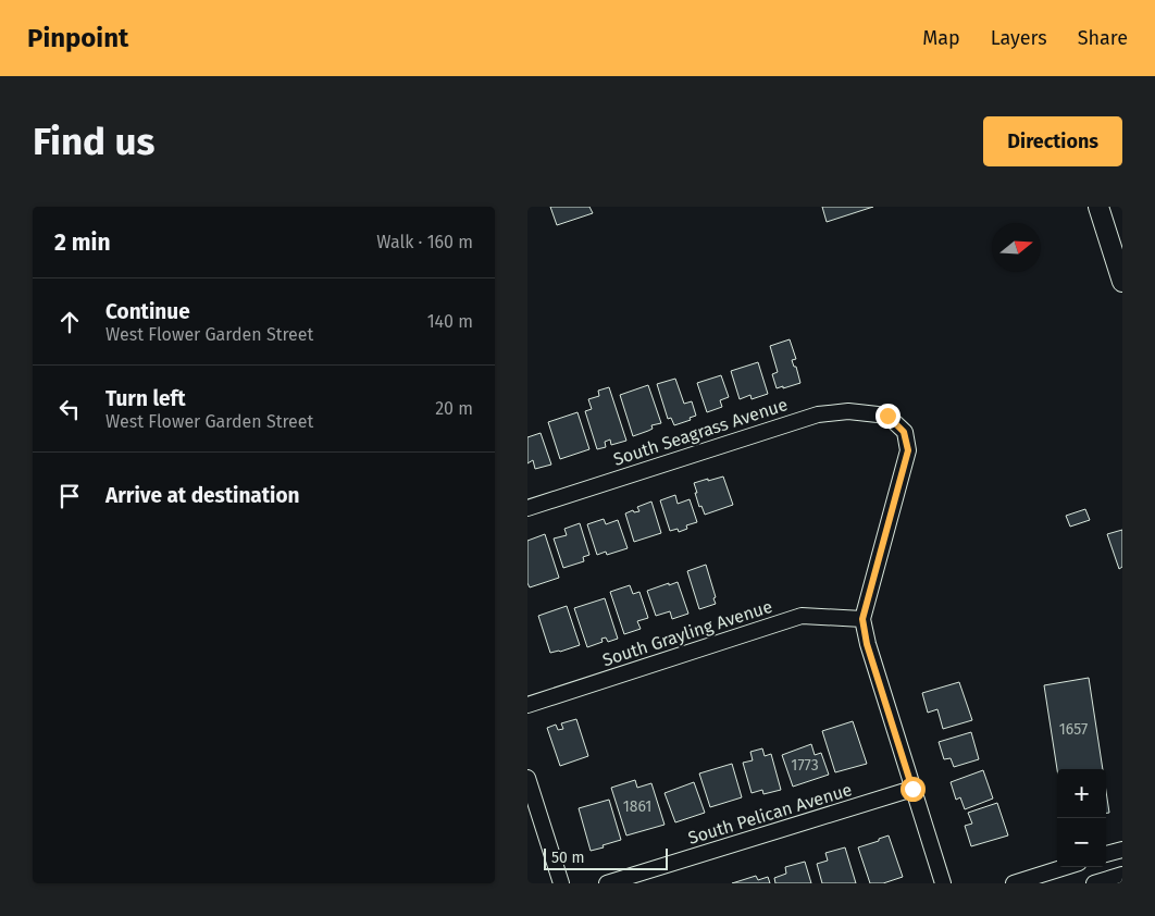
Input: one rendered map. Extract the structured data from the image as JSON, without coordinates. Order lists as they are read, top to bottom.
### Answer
{
  "streets": {
    "street": ["South Seagrass Avenue", "South Grayling Avenue", "South Pelican Avenue"]
  },
  "crossings": [
    ["South Seagrass Avenue", "South Grayling Avenue"]
  ],
  "house_numbers": ["1657", "1773", "1861"],
  "scale_bar": "50 m",
  "north": "right",
  "page": {
    "header": "Pinpoint",
    "nav": ["Map", "Layers", "Share"],
    "buttons": "Directions",
    "title": "Find us",
    "heading": ["2 min", "Walk · 160 m"],
    "list": [
      ["Continue", "West Flower Garden Street", "140 m"],
      ["Turn left", "West Flower Garden Street", "20 m"],
      "Arrive at destination"
    ],
    "map_buttons": ["+", "−"],
    "scale": "50 m"
  }
}
